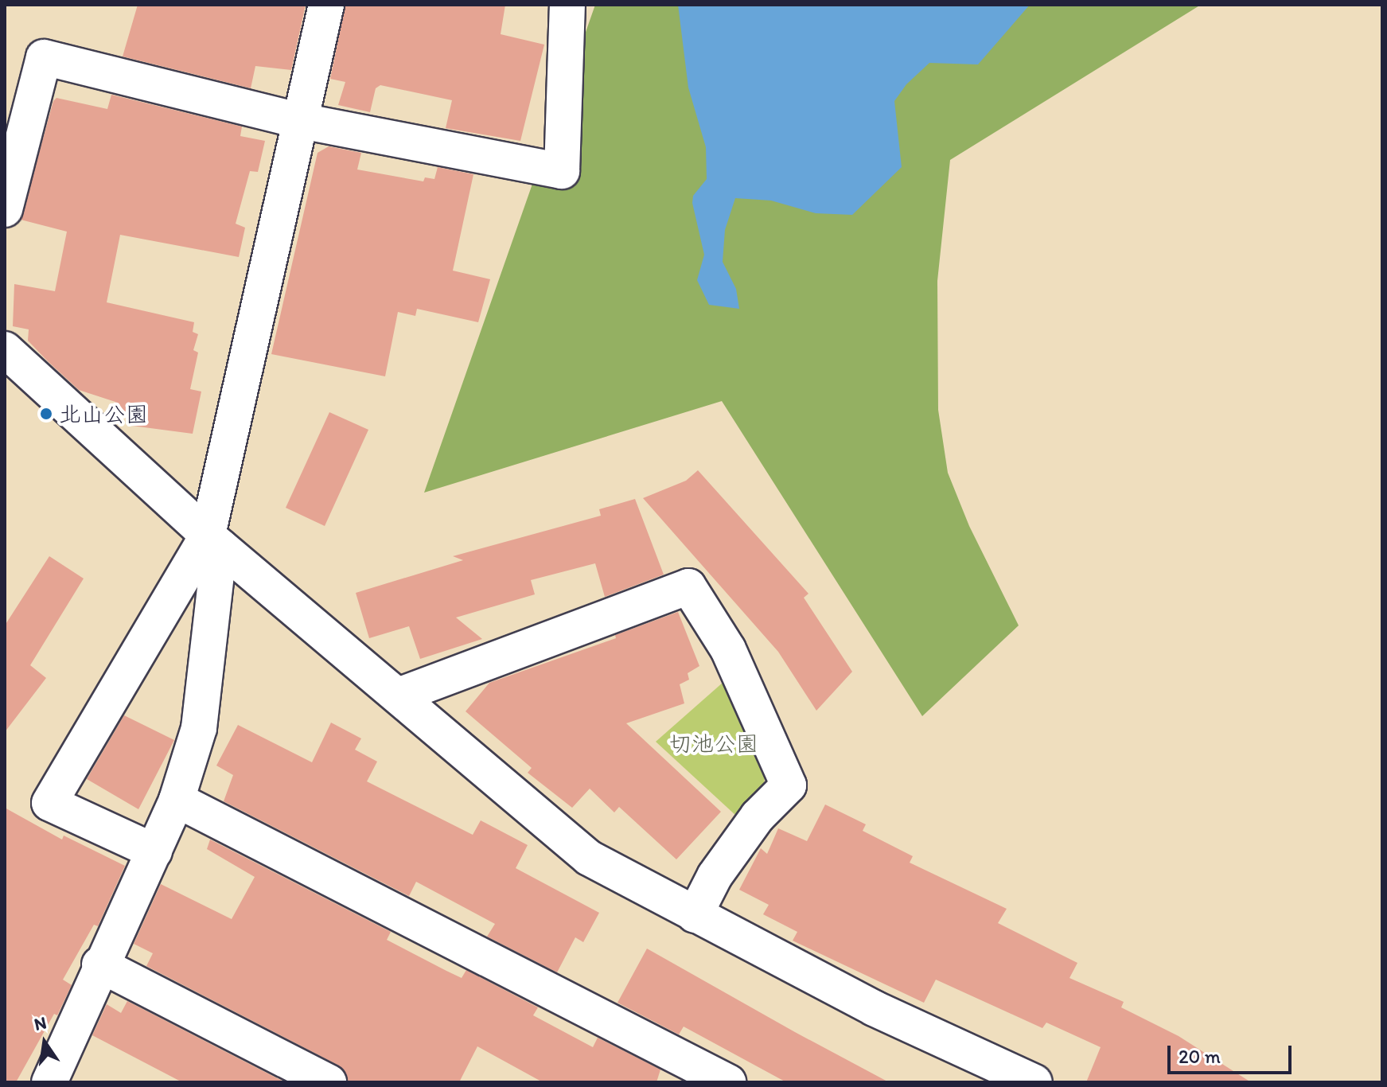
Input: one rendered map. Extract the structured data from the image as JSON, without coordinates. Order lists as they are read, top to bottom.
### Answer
{
  "parks": ["切池公園"],
  "places": ["北山公園"],
  "scale_bar": "20 m",
  "north": "top"
}
